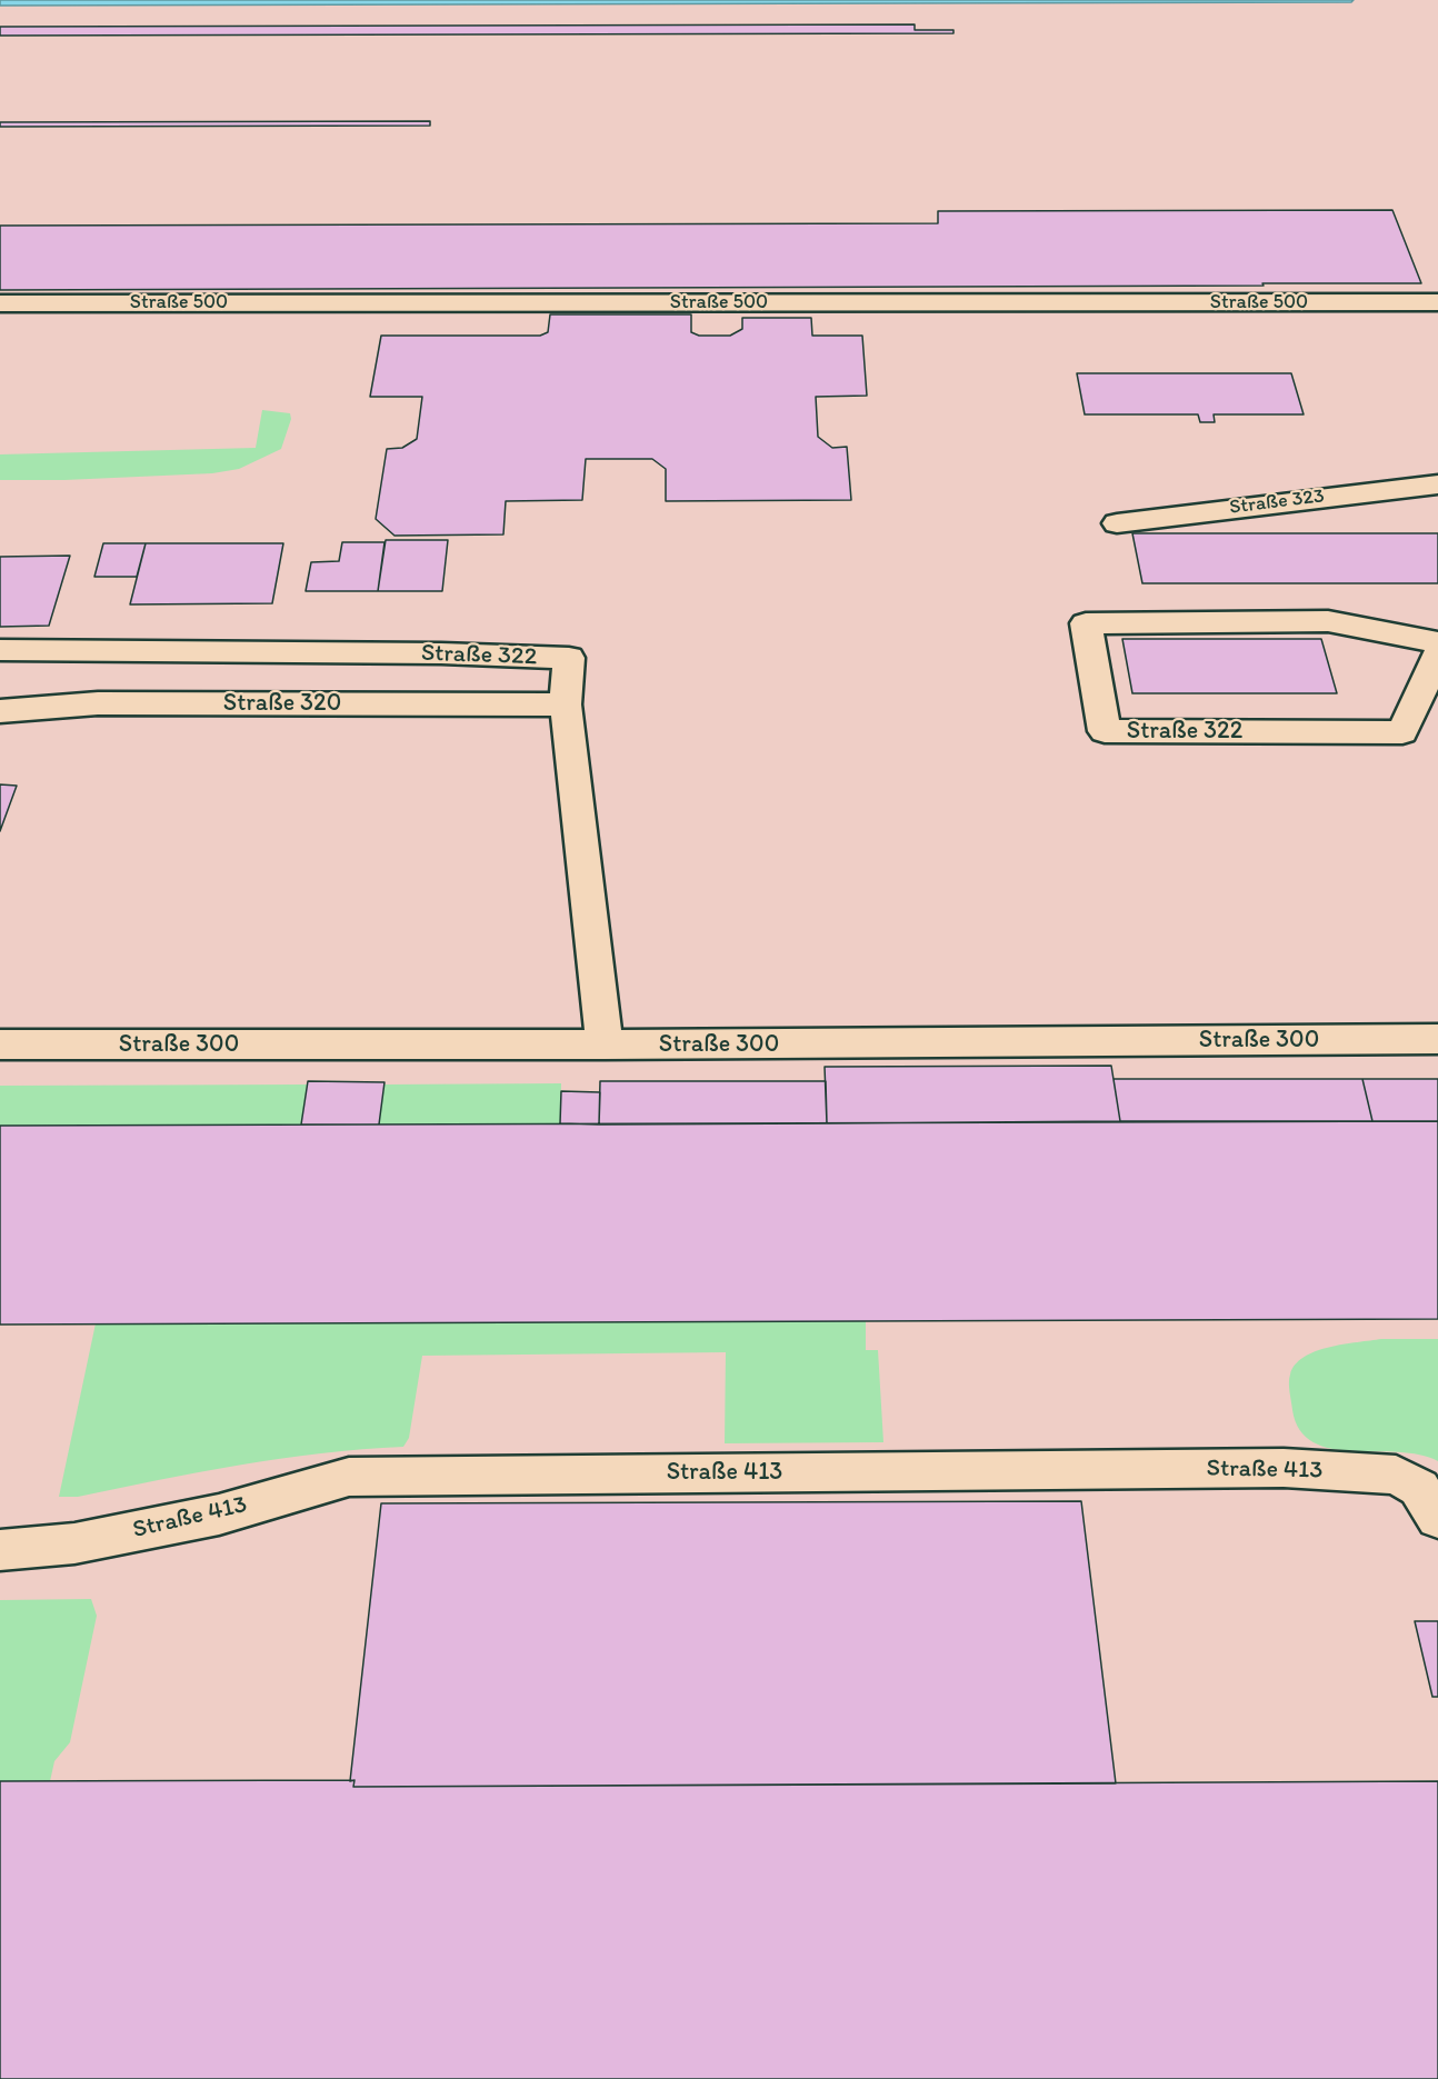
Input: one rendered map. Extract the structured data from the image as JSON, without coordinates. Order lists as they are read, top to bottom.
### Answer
{
  "streets": {
    "street": [
      "Straße 500",
      "Straße 323",
      "Straße 322",
      "Straße 320",
      "Straße 300",
      "Straße 413"
    ]
  },
  "crossings": [
    ["Straße 322", "Straße 320"],
    ["Straße 322", "Straße 300"]
  ]
}
